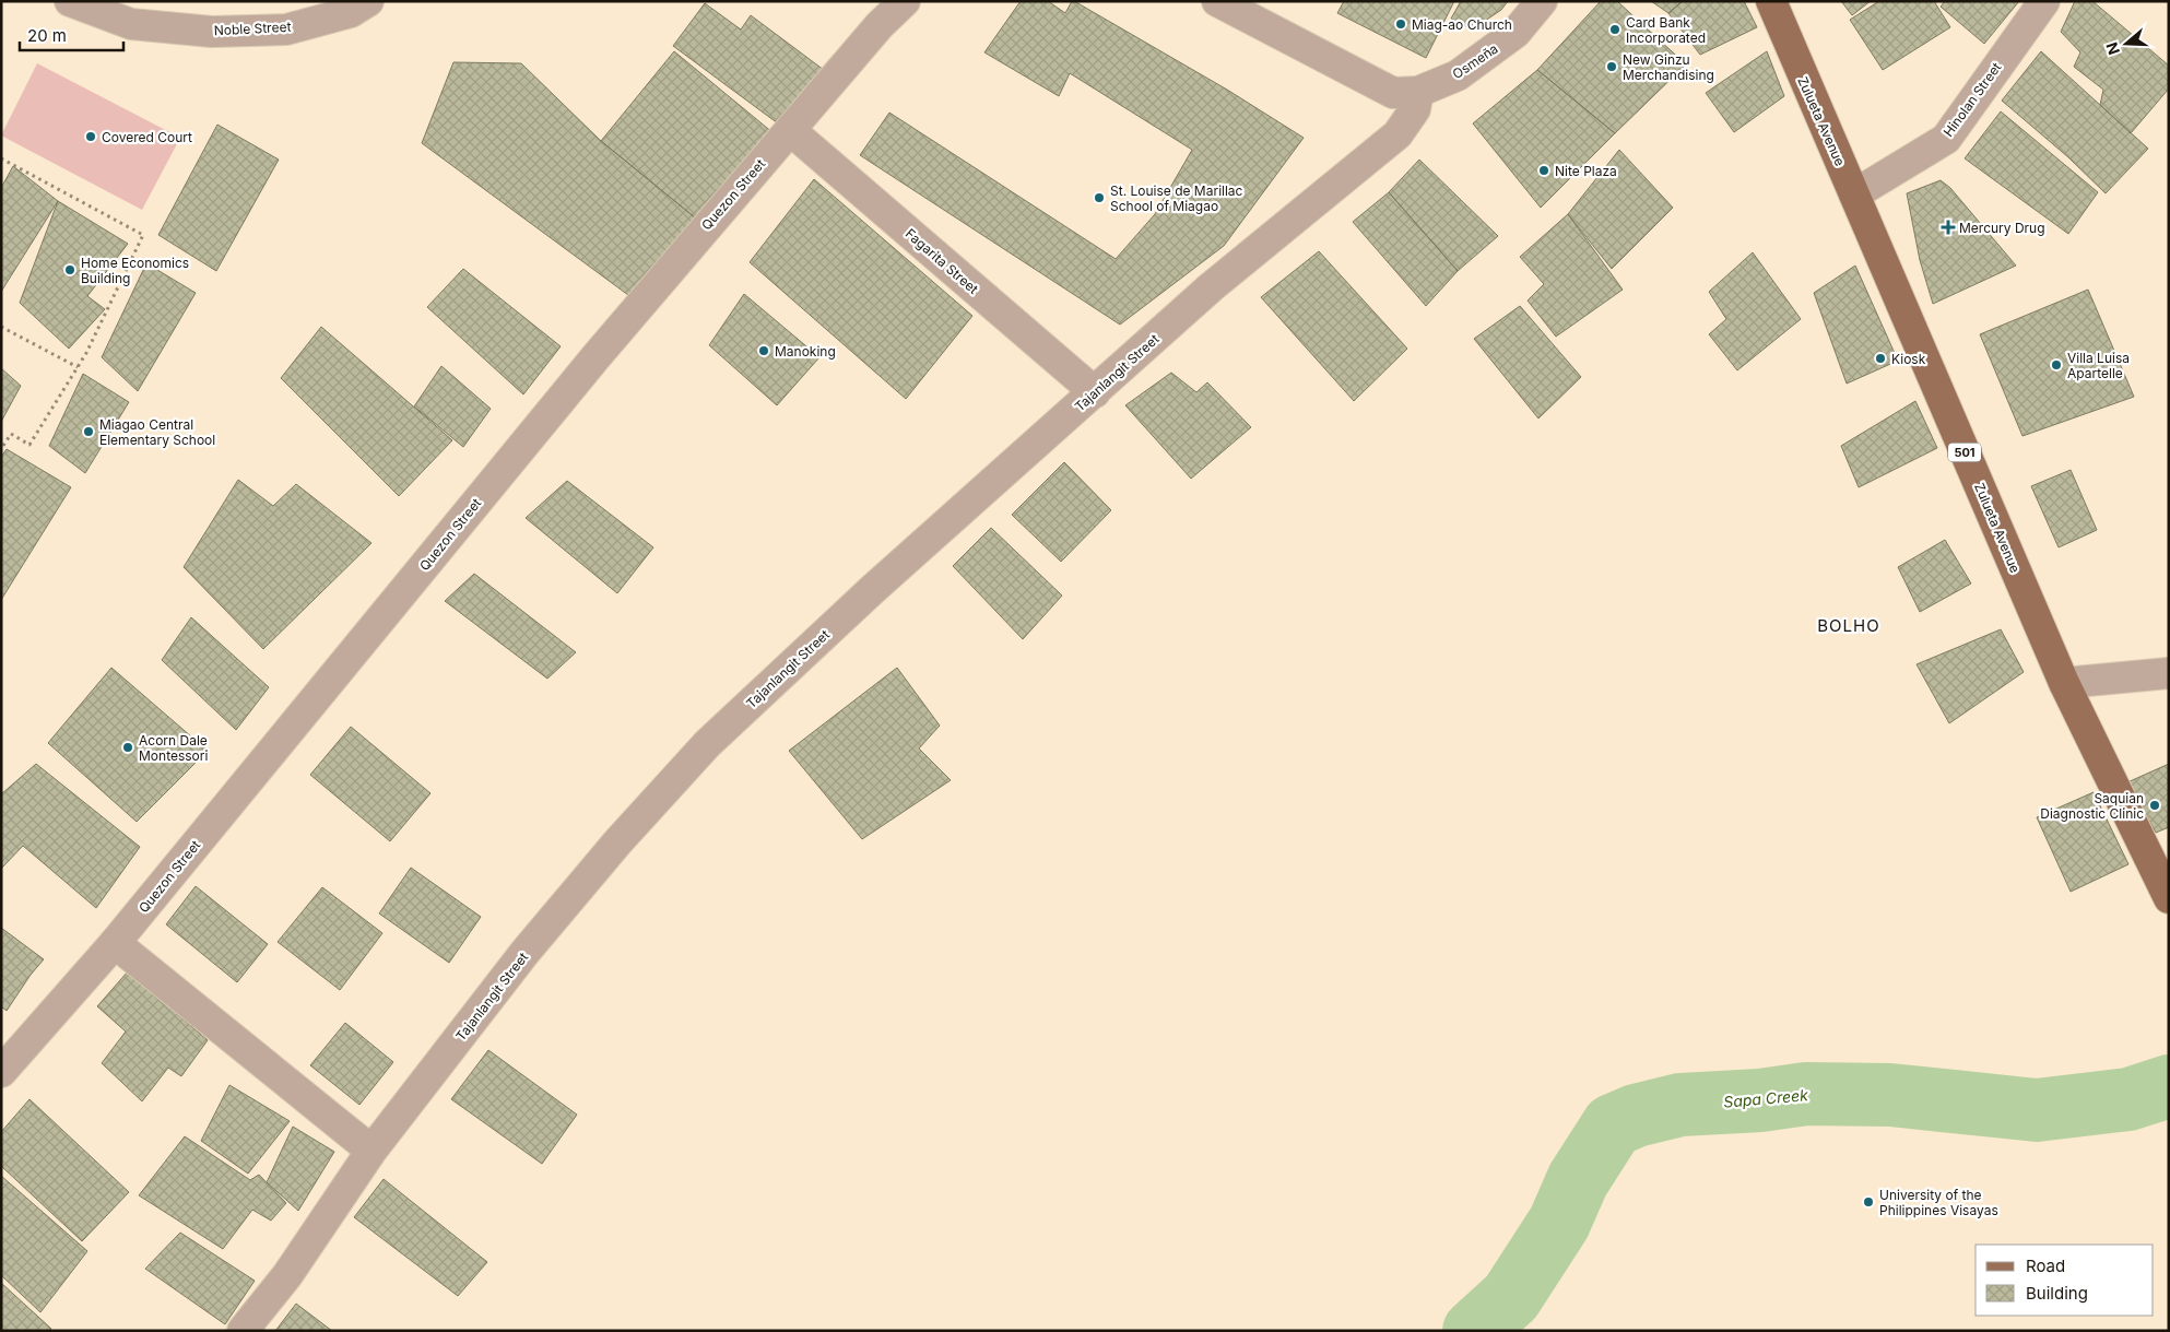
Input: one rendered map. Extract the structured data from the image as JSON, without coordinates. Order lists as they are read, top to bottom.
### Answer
{
  "streets": {
    "main road": ["Zulueta Avenue", "501"],
    "street": [
      "Noble Street",
      "Osmeña",
      "Hinolan Street",
      "Quezon Street",
      "Fagarita Street",
      "Tajanlangit Street"
    ]
  },
  "crossings": [
    ["Osmeña", "Tajanlangit Street"],
    ["Hinolan Street", "Zulueta Avenue"],
    ["Quezon Street", "Fagarita Street"],
    ["Fagarita Street", "Tajanlangit Street"]
  ],
  "districts": ["BOLHO"],
  "water": ["Sapa Creek"],
  "places": {
    "other": [
      "Miag-ao Church",
      "Card Bank Incorporated",
      "New Ginzu Merchandising",
      "Covered Court",
      "Nite Plaza",
      "St. Louise de Marillac School of Miagao",
      "Home Economics Building",
      "Manoking",
      "Kiosk",
      "Villa Luisa Apartelle",
      "Miagao Central Elementary School",
      "Acorn Dale Montessori",
      "Saquian Diagnostic Clinic",
      "University of the Philippines Visayas"
    ],
    "health": ["Mercury Drug"]
  },
  "legend": ["Road", "Building"],
  "scale_bar": "20 m",
  "north": "left"
}
